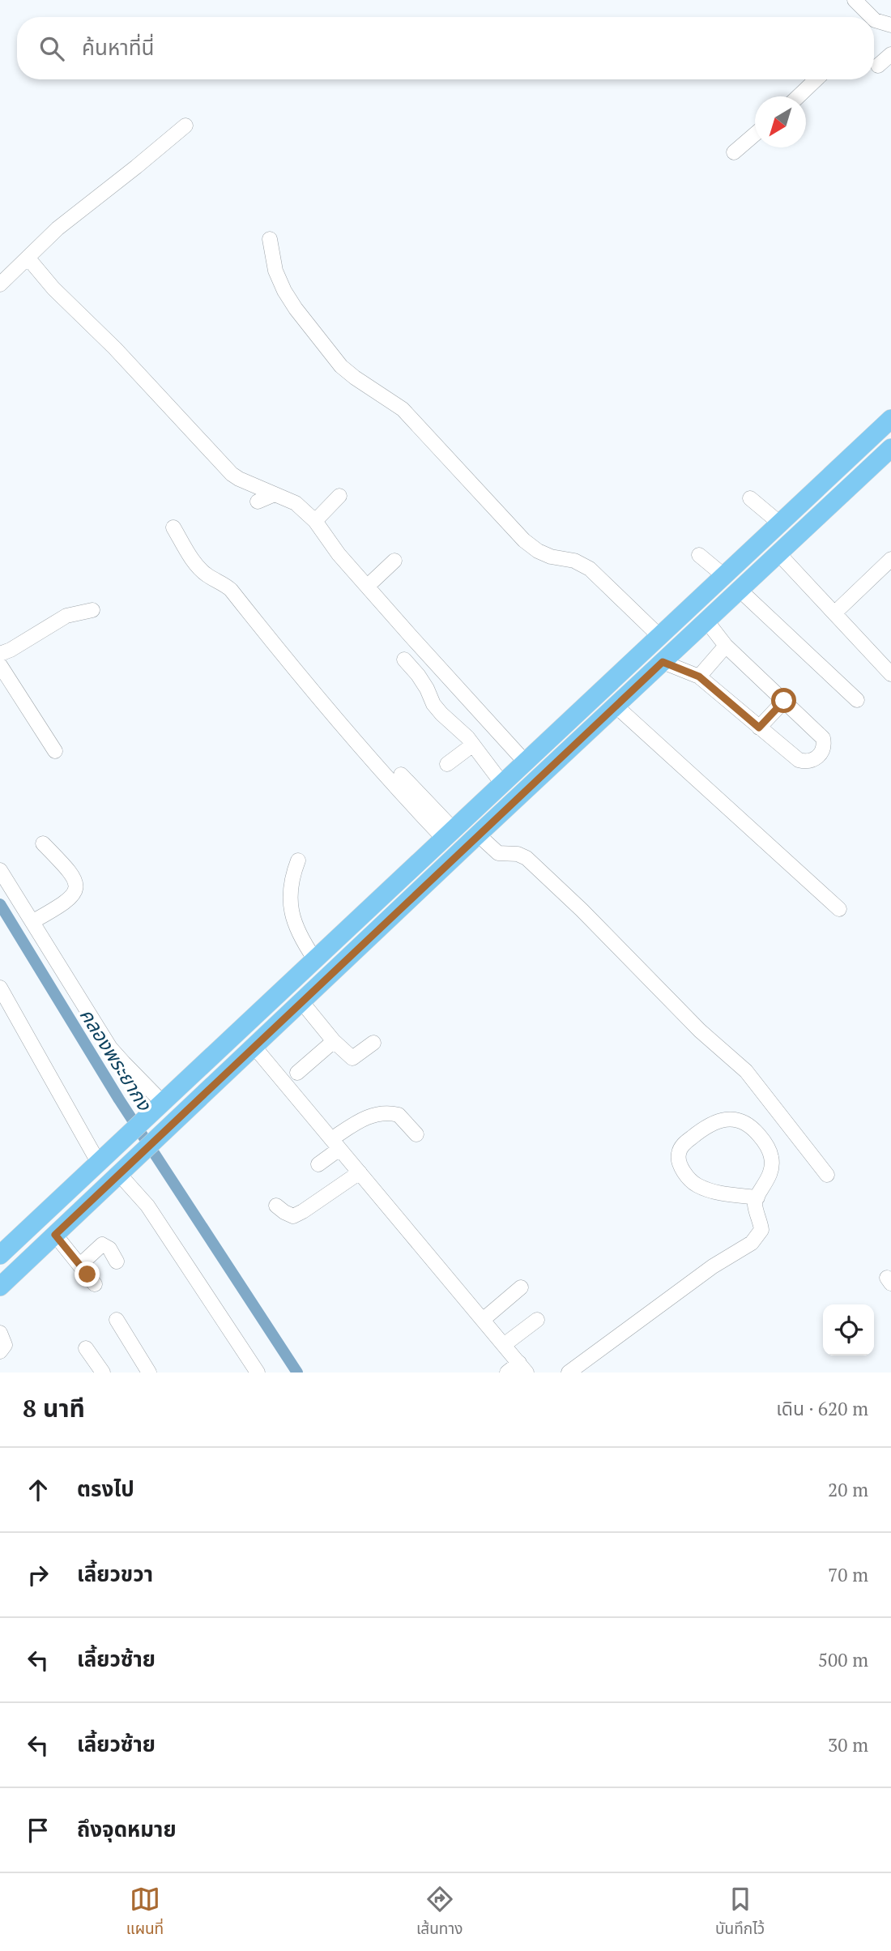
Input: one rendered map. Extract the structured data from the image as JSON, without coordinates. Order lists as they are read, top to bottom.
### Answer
{
  "water": ["คลองพระยากง"],
  "north": "bottom left",
  "page": {
    "search": "ค้นหาที่นี่",
    "heading": ["8 นาที", "เดิน · 620 m"],
    "list": [
      ["ตรงไป", "20 m"],
      ["เลี้ยวขวา", "70 m"],
      ["เลี้ยวซ้าย", "500 m"],
      ["เลี้ยวซ้าย", "30 m"],
      "ถึงจุดหมาย"
    ],
    "nav": ["แผนที่", "เส้นทาง", "บันทึกไว้"]
  }
}
